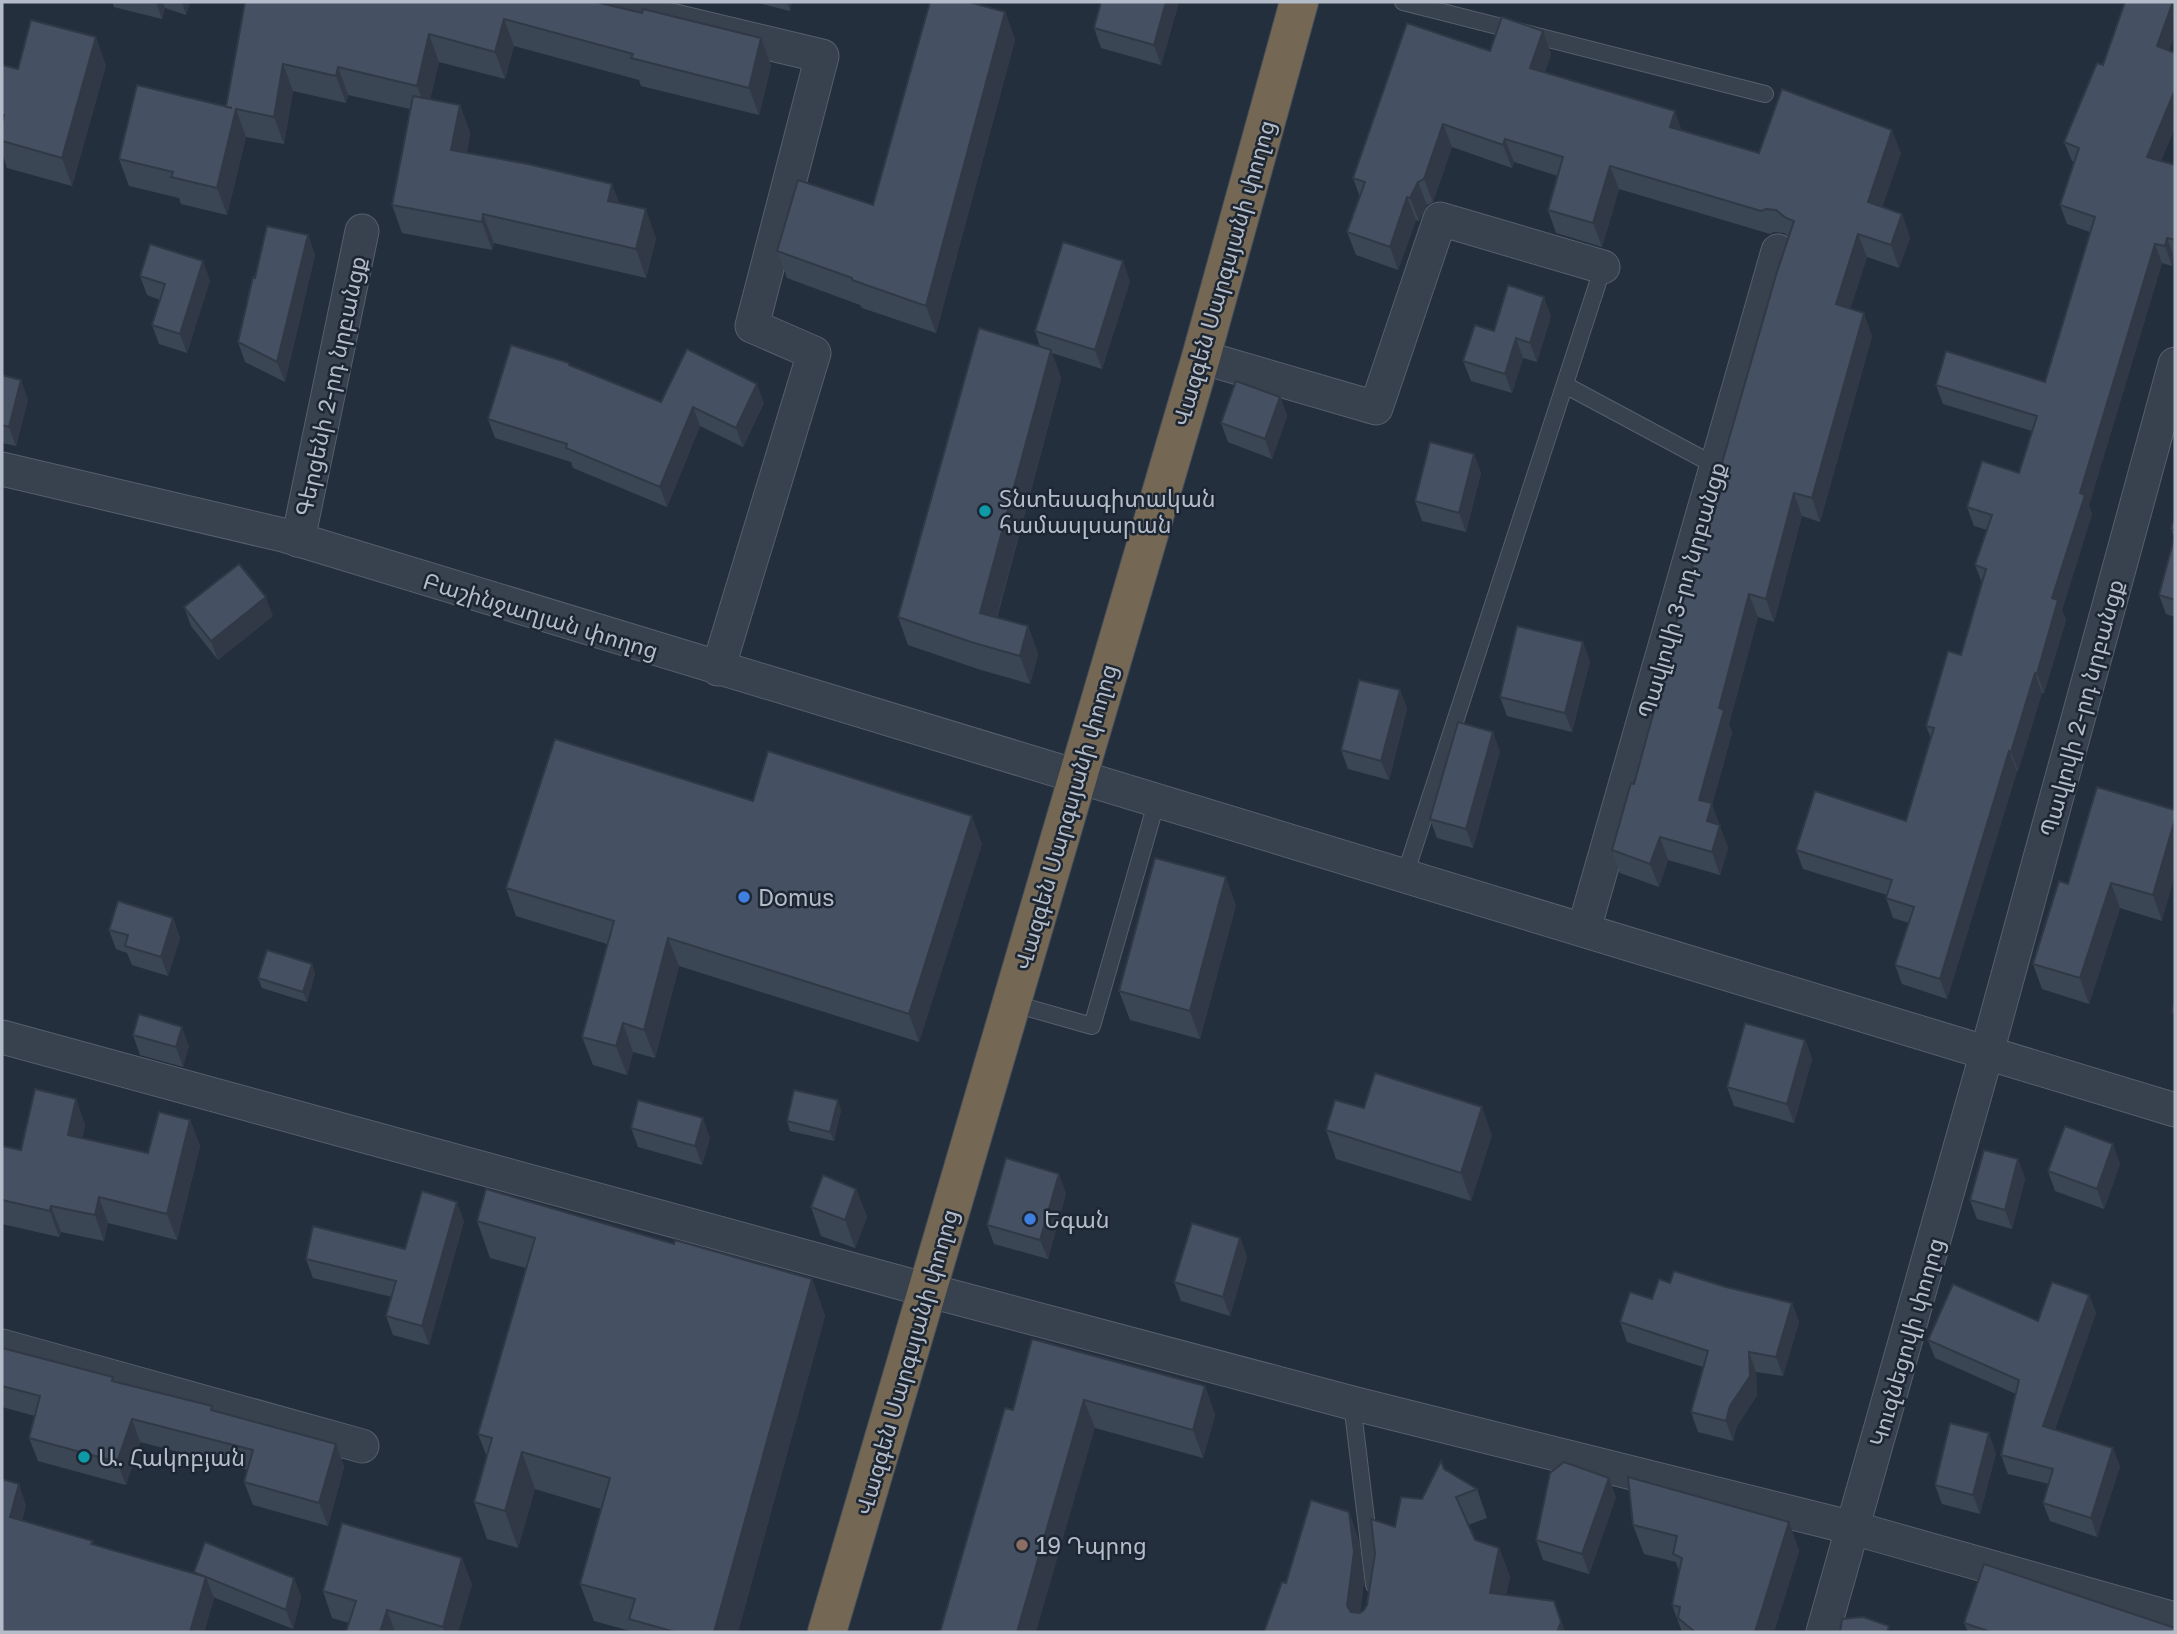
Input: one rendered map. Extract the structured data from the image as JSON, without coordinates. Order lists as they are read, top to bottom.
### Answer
{
  "streets": {
    "highway": ["Վազգեն Սարգսյանի փողոց"],
    "street": [
      "Գերցենի 2-րդ նրբանցք",
      "Պավլովի 3-րդ նրբանցք",
      "Բաշինջաղյան փողոց",
      "Պավլովի 2-րդ նրբանցք",
      "Կուզնեցովի փողոց"
    ]
  },
  "crossings": [
    ["Վազգեն Սարգսյանի փողոց", "Բաշինջաղյան փողոց"],
    ["Գերցենի 2-րդ նրբանցք", "Բաշինջաղյան փողոց"],
    ["Պավլովի 3-րդ նրբանցք", "Բաշինջաղյան փողոց"],
    ["Բաշինջաղյան փողոց", "Պավլովի 2-րդ նրբանցք"],
    ["Բաշինջաղյան փողոց", "Կուզնեցովի փողոց"],
    ["Պավլովի 2-րդ նրբանցք", "Կուզնեցովի փողոց"]
  ],
  "places": [
    "Տնտեսագիտական համասլսարան",
    "Domus",
    "Եգան",
    "Ա. Հակոբյան",
    "19 Դպրոց"
  ]
}
